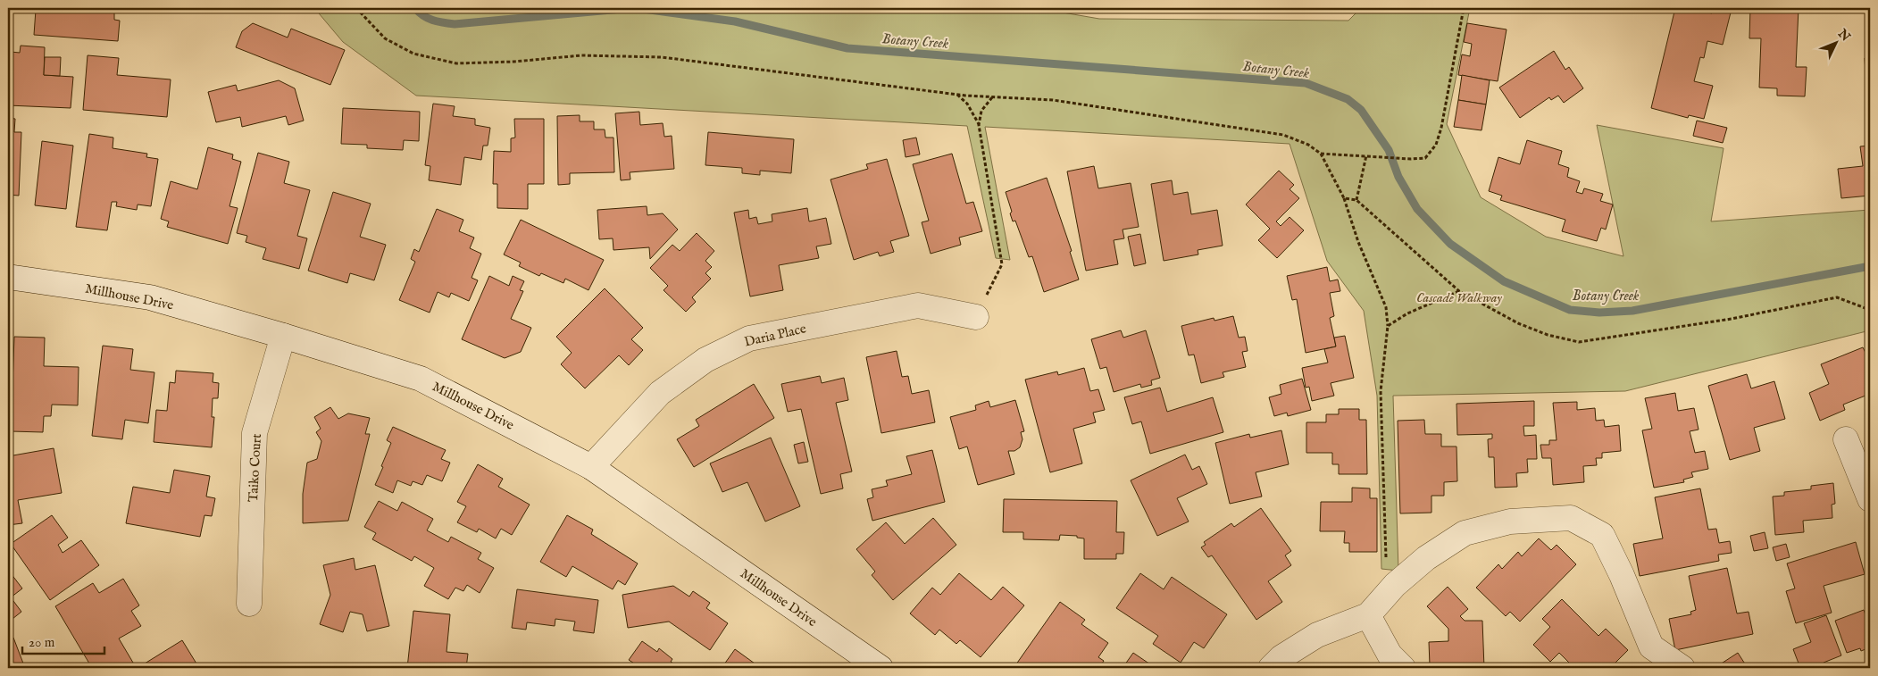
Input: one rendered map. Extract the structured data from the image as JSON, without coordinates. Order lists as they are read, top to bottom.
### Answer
{
  "streets": {
    "street": ["Millhouse Drive", "Daria Place", "Taiko Court"]
  },
  "crossings": [
    ["Millhouse Drive", "Daria Place"],
    ["Millhouse Drive", "Taiko Court"]
  ],
  "water": ["Botany Creek"],
  "parks": ["Cascade Walkway"],
  "scale_bar": "20 m",
  "north": "top right"
}
